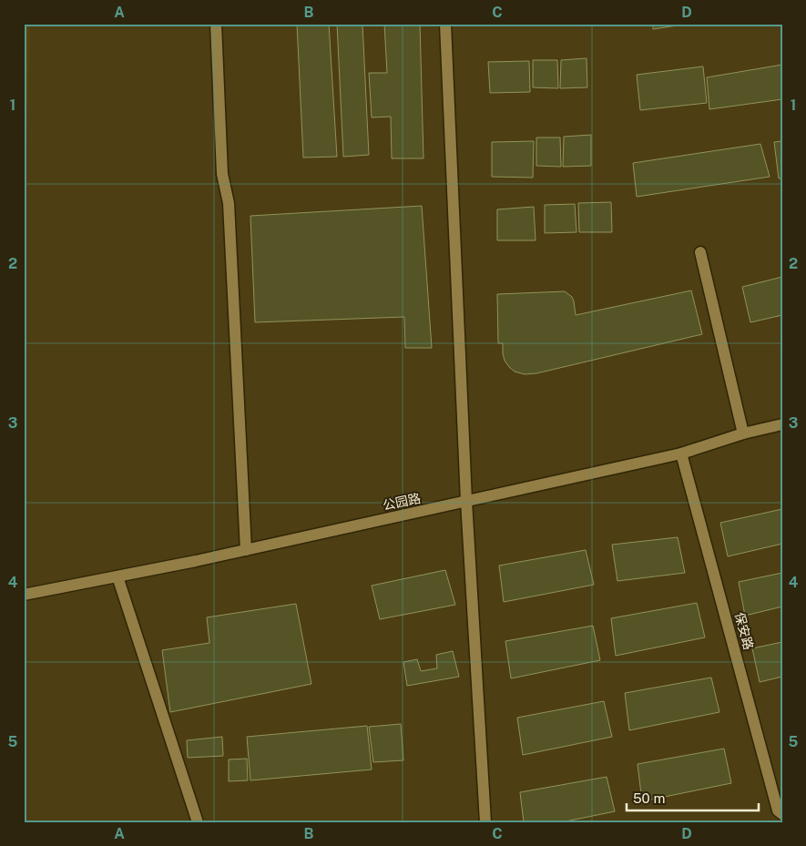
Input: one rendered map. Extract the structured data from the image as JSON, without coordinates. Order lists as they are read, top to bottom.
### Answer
{
  "streets": {
    "street": ["公园路", "保安路"]
  },
  "crossings": [
    ["公园路", "保安路"]
  ],
  "scale_bar": "50 m",
  "grid": {
    "columns": [
      "A",
      "B",
      "C",
      "D"
    ],
    "rows": [
      "1",
      "2",
      "3",
      "4",
      "5"
    ]
  }
}
